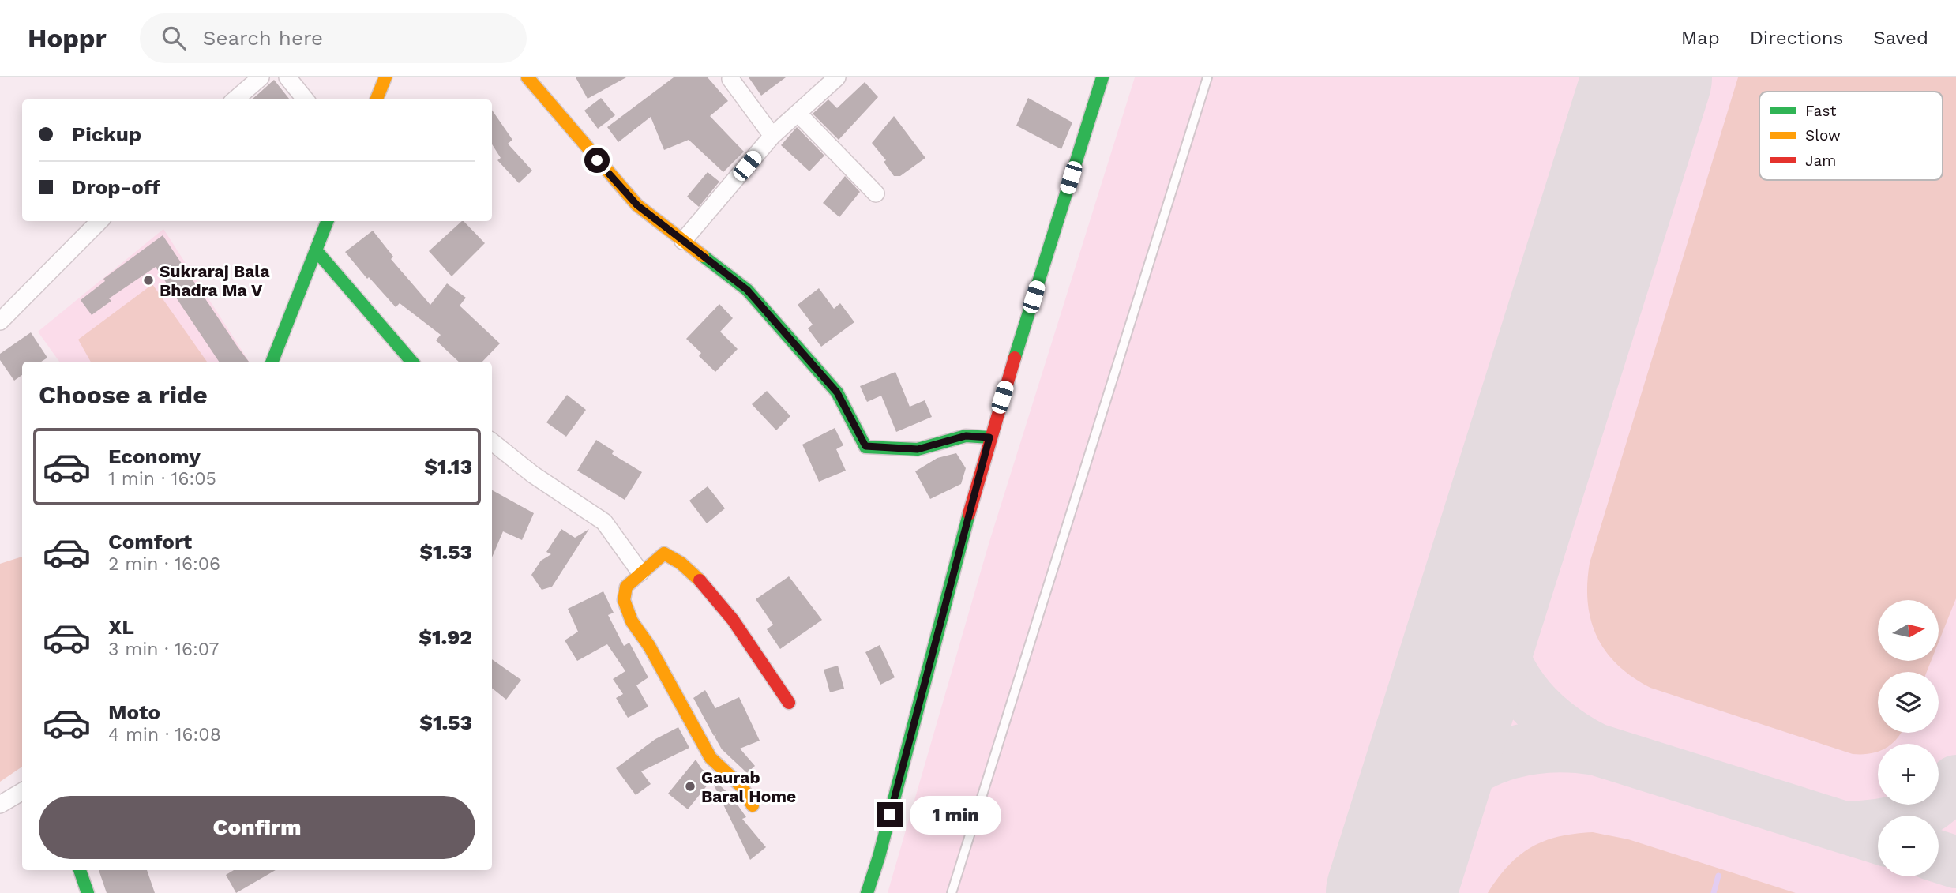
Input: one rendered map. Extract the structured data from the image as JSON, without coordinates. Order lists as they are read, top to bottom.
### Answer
{
  "places": ["Sukraraj Bala Bhadra Ma V", "Gaurab Baral Home"],
  "legend": ["Fast", "Slow", "Jam"],
  "north": "right",
  "page": {
    "header": "Hoppr",
    "search": "Search here",
    "nav": ["Map", "Directions", "Saved"],
    "banner": ["Pickup", "Drop-off"],
    "heading": "Choose a ride",
    "list": [
      {
        "name": "Economy",
        "note": "1 min · 16:05",
        "value": "$1.13"
      },
      {
        "name": "Comfort",
        "note": "2 min · 16:06",
        "value": "$1.53"
      },
      {
        "name": "XL",
        "note": "3 min · 16:07",
        "value": "$1.92"
      },
      {
        "name": "Moto",
        "note": "4 min · 16:08",
        "value": "$1.53"
      }
    ],
    "map_buttons": ["+", "−"],
    "buttons": "Confirm",
    "bubble": "1 min"
  }
}
